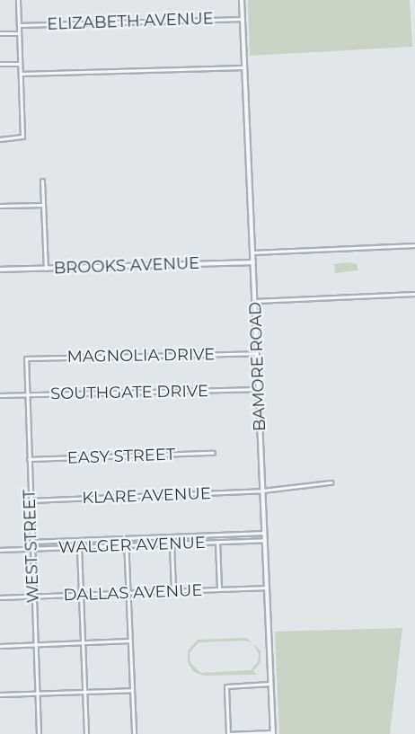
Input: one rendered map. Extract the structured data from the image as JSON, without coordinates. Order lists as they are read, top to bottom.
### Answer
{
  "streets": {
    "street": [
      "ELIZABETH AVENUE",
      "BROOKS AVENUE",
      "MAGNOLIA DRIVE",
      "BAMORE ROAD",
      "SOUTHGATE DRIVE",
      "EASY STREET",
      "KLARE AVENUE",
      "WALGER AVENUE",
      "WEST STREET",
      "DALLAS AVENUE"
    ]
  },
  "crossings": [
    ["ELIZABETH AVENUE", "BAMORE ROAD"],
    ["BROOKS AVENUE", "BAMORE ROAD"],
    ["MAGNOLIA DRIVE", "BAMORE ROAD"],
    ["MAGNOLIA DRIVE", "WEST STREET"],
    ["BAMORE ROAD", "SOUTHGATE DRIVE"],
    ["BAMORE ROAD", "KLARE AVENUE"],
    ["BAMORE ROAD", "WALGER AVENUE"],
    ["BAMORE ROAD", "DALLAS AVENUE"],
    ["SOUTHGATE DRIVE", "WEST STREET"],
    ["EASY STREET", "WEST STREET"],
    ["KLARE AVENUE", "WEST STREET"],
    ["WALGER AVENUE", "WEST STREET"],
    ["WEST STREET", "DALLAS AVENUE"]
  ]
}
